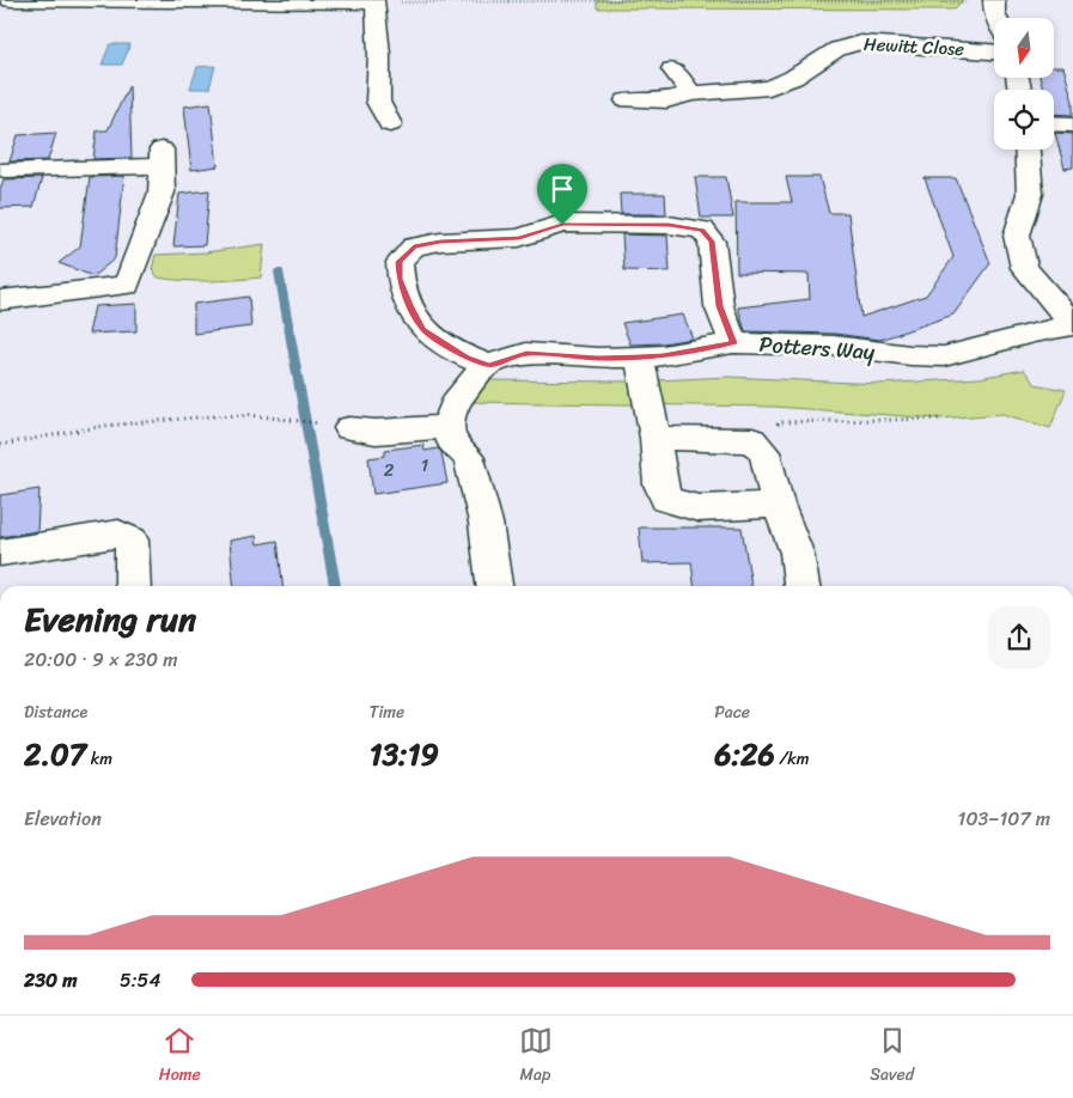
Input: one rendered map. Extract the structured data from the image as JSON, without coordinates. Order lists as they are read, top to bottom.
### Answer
{
  "streets": {
    "street": ["Hewitt Close", "Potters Way"]
  },
  "house_numbers": ["1", "2"],
  "north": "bottom",
  "page": {
    "heading": ["Evening run", "20:00 · 9 × 230 m"],
    "stats": [
      ["Distance", "2.07 km"],
      ["Time", "13:19"],
      ["Pace", "6:26 /km"]
    ],
    "chart": ["Elevation", "103–107 m"],
    "list": [
      {
        "name": "230 m",
        "note": "5:54"
      }
    ],
    "tabs": ["Home", "Map", "Saved"]
  }
}
